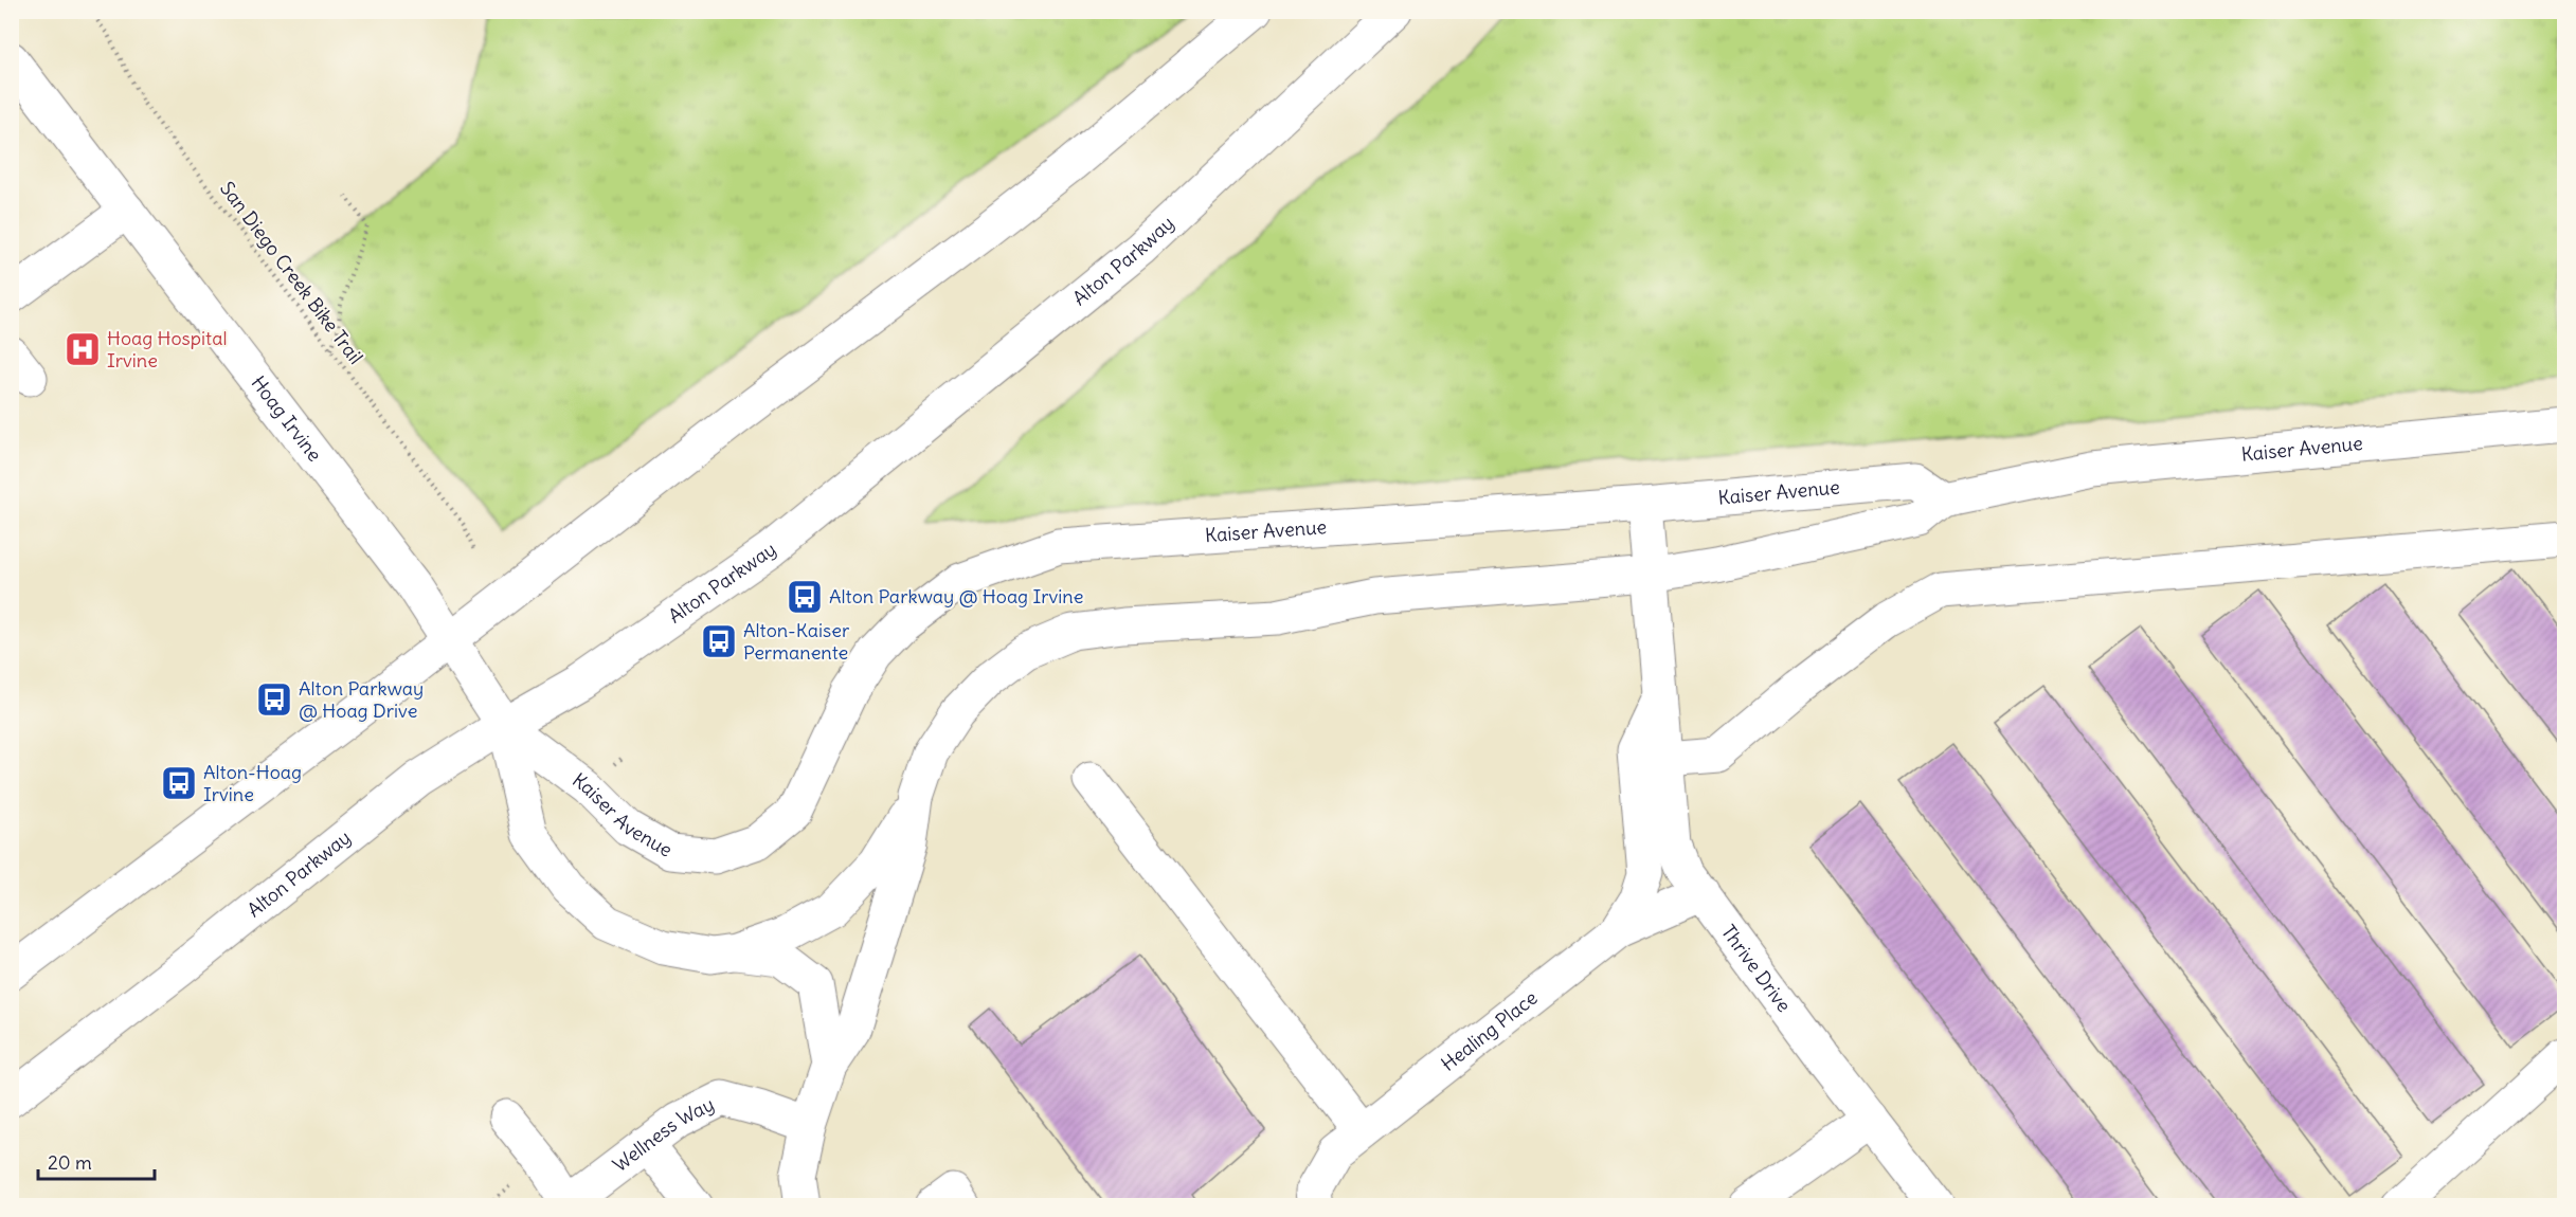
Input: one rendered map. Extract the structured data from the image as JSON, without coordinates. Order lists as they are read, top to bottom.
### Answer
{
  "streets": {
    "street": [
      "Alton Parkway",
      "Hoag Irvine",
      "Kaiser Avenue",
      "Thrive Drive",
      "Healing Place",
      "Wellness Way"
    ],
    "path": ["San Diego Creek Bike Trail"]
  },
  "crossings": [
    ["Alton Parkway", "Hoag Irvine"],
    ["Alton Parkway", "Kaiser Avenue"],
    ["Hoag Irvine", "Kaiser Avenue"],
    ["Kaiser Avenue", "Thrive Drive"],
    ["Thrive Drive", "Healing Place"]
  ],
  "places": {
    "hospital": ["Hoag Hospital Irvine"],
    "bus stop": [
      "Alton Parkway @ Hoag Irvine",
      "Alton-Kaiser Permanente",
      "Alton Parkway @ Hoag Drive",
      "Alton-Hoag Irvine"
    ]
  },
  "scale_bar": "20 m"
}
